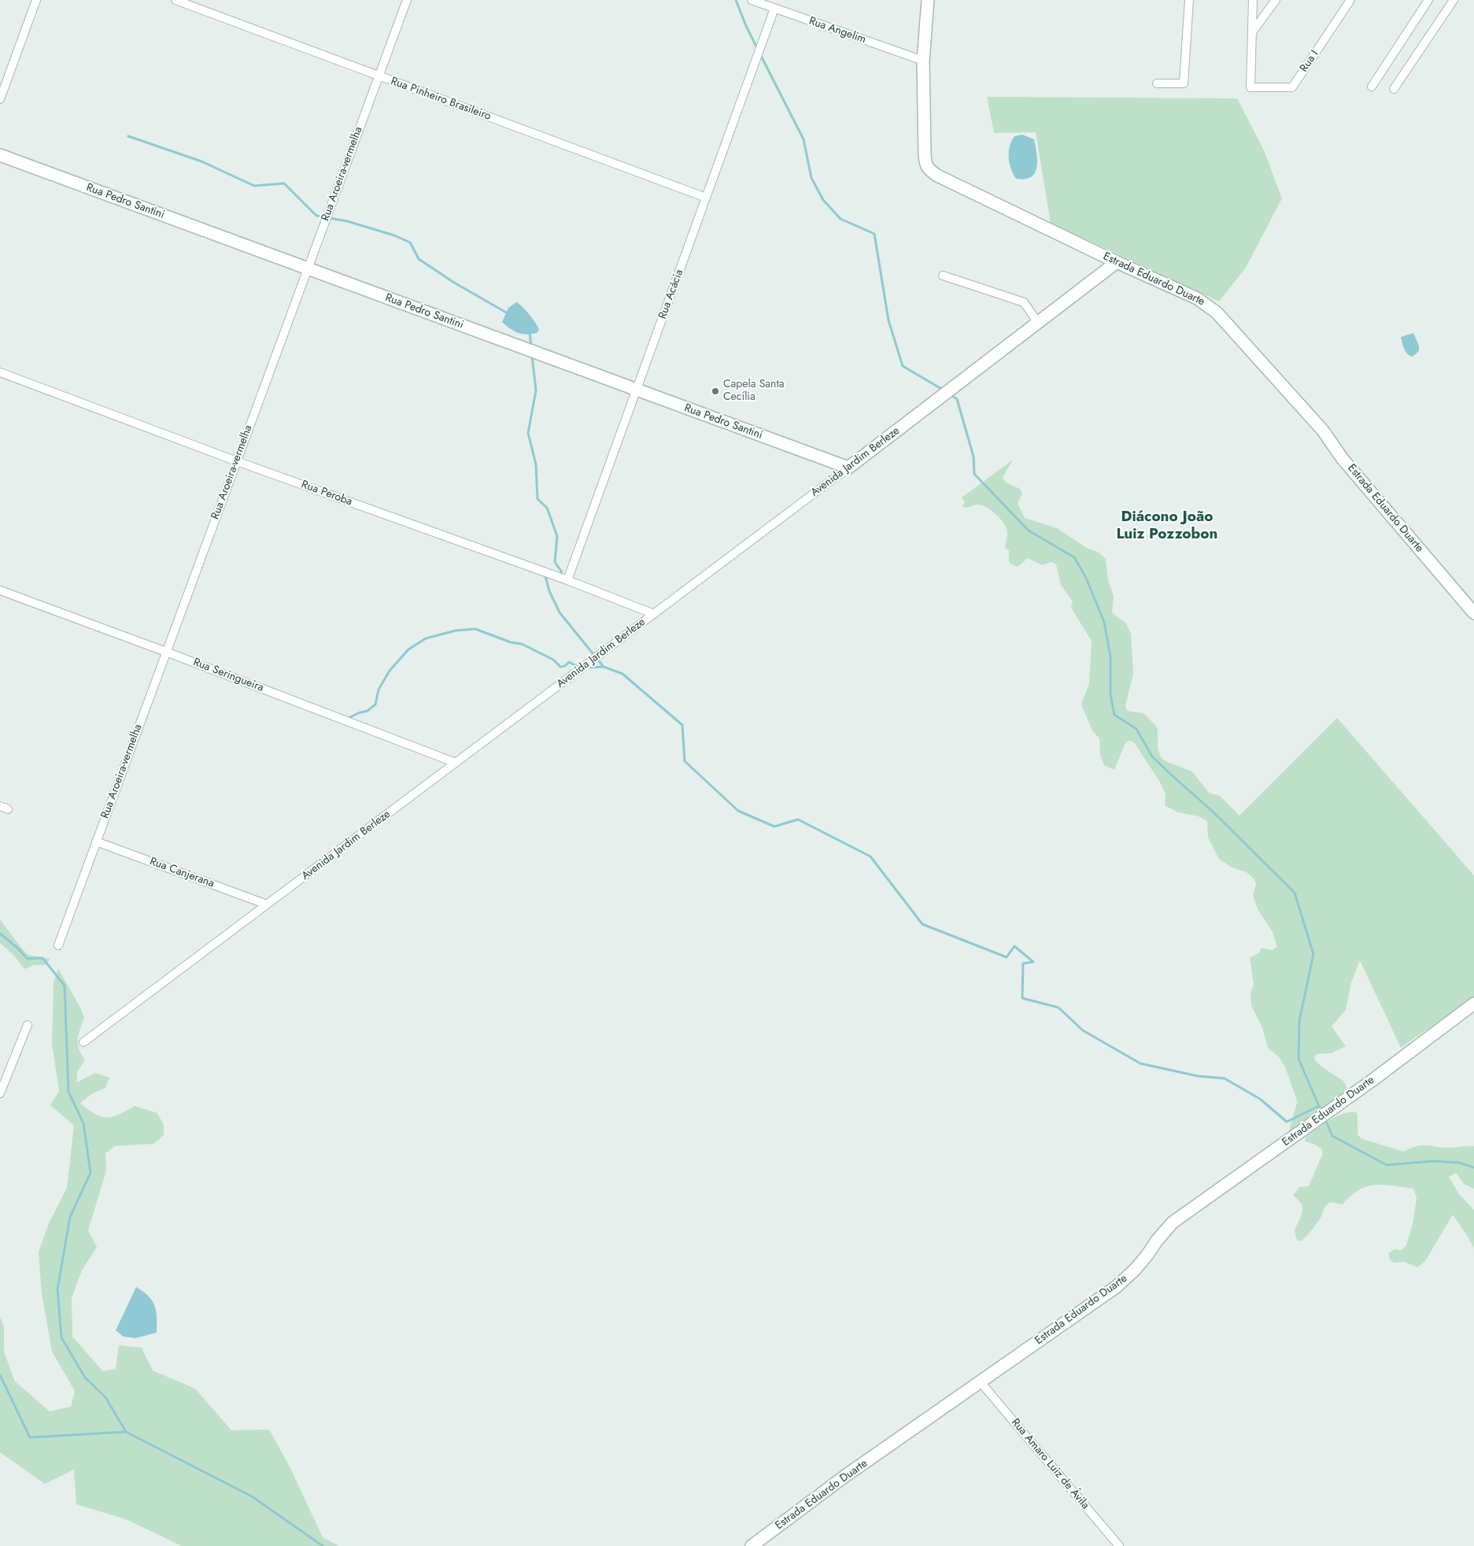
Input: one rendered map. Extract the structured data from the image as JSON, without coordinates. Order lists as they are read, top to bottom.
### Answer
{
  "streets": {
    "street": [
      "Rua Angelim",
      "Rua I",
      "Rua Pinheiro Brasileiro",
      "Rua Aroeira-vermelha",
      "Rua Pedro Santini",
      "Estrada Eduardo Duarte",
      "Rua Acácia",
      "Avenida Jardim Berleze",
      "Rua Peroba",
      "Rua Seringueira",
      "Rua Canjerana",
      "Rua Amaro Luiz de Ávila"
    ]
  },
  "crossings": [
    ["Rua Angelim", "Estrada Eduardo Duarte"],
    ["Rua Angelim", "Rua Acácia"],
    ["Rua Pinheiro Brasileiro", "Rua Aroeira-vermelha"],
    ["Rua Pinheiro Brasileiro", "Rua Acácia"],
    ["Rua Aroeira-vermelha", "Rua Pedro Santini"],
    ["Rua Aroeira-vermelha", "Rua Peroba"],
    ["Rua Aroeira-vermelha", "Rua Seringueira"],
    ["Rua Aroeira-vermelha", "Rua Canjerana"],
    ["Rua Pedro Santini", "Rua Acácia"],
    ["Rua Pedro Santini", "Avenida Jardim Berleze"],
    ["Estrada Eduardo Duarte", "Avenida Jardim Berleze"],
    ["Estrada Eduardo Duarte", "Rua Amaro Luiz de Ávila"],
    ["Rua Acácia", "Rua Peroba"],
    ["Avenida Jardim Berleze", "Rua Peroba"],
    ["Avenida Jardim Berleze", "Rua Seringueira"],
    ["Avenida Jardim Berleze", "Rua Canjerana"]
  ],
  "districts": ["Diácono João Luiz Pozzobon"],
  "places": ["Capela Santa Cecília"]
}
